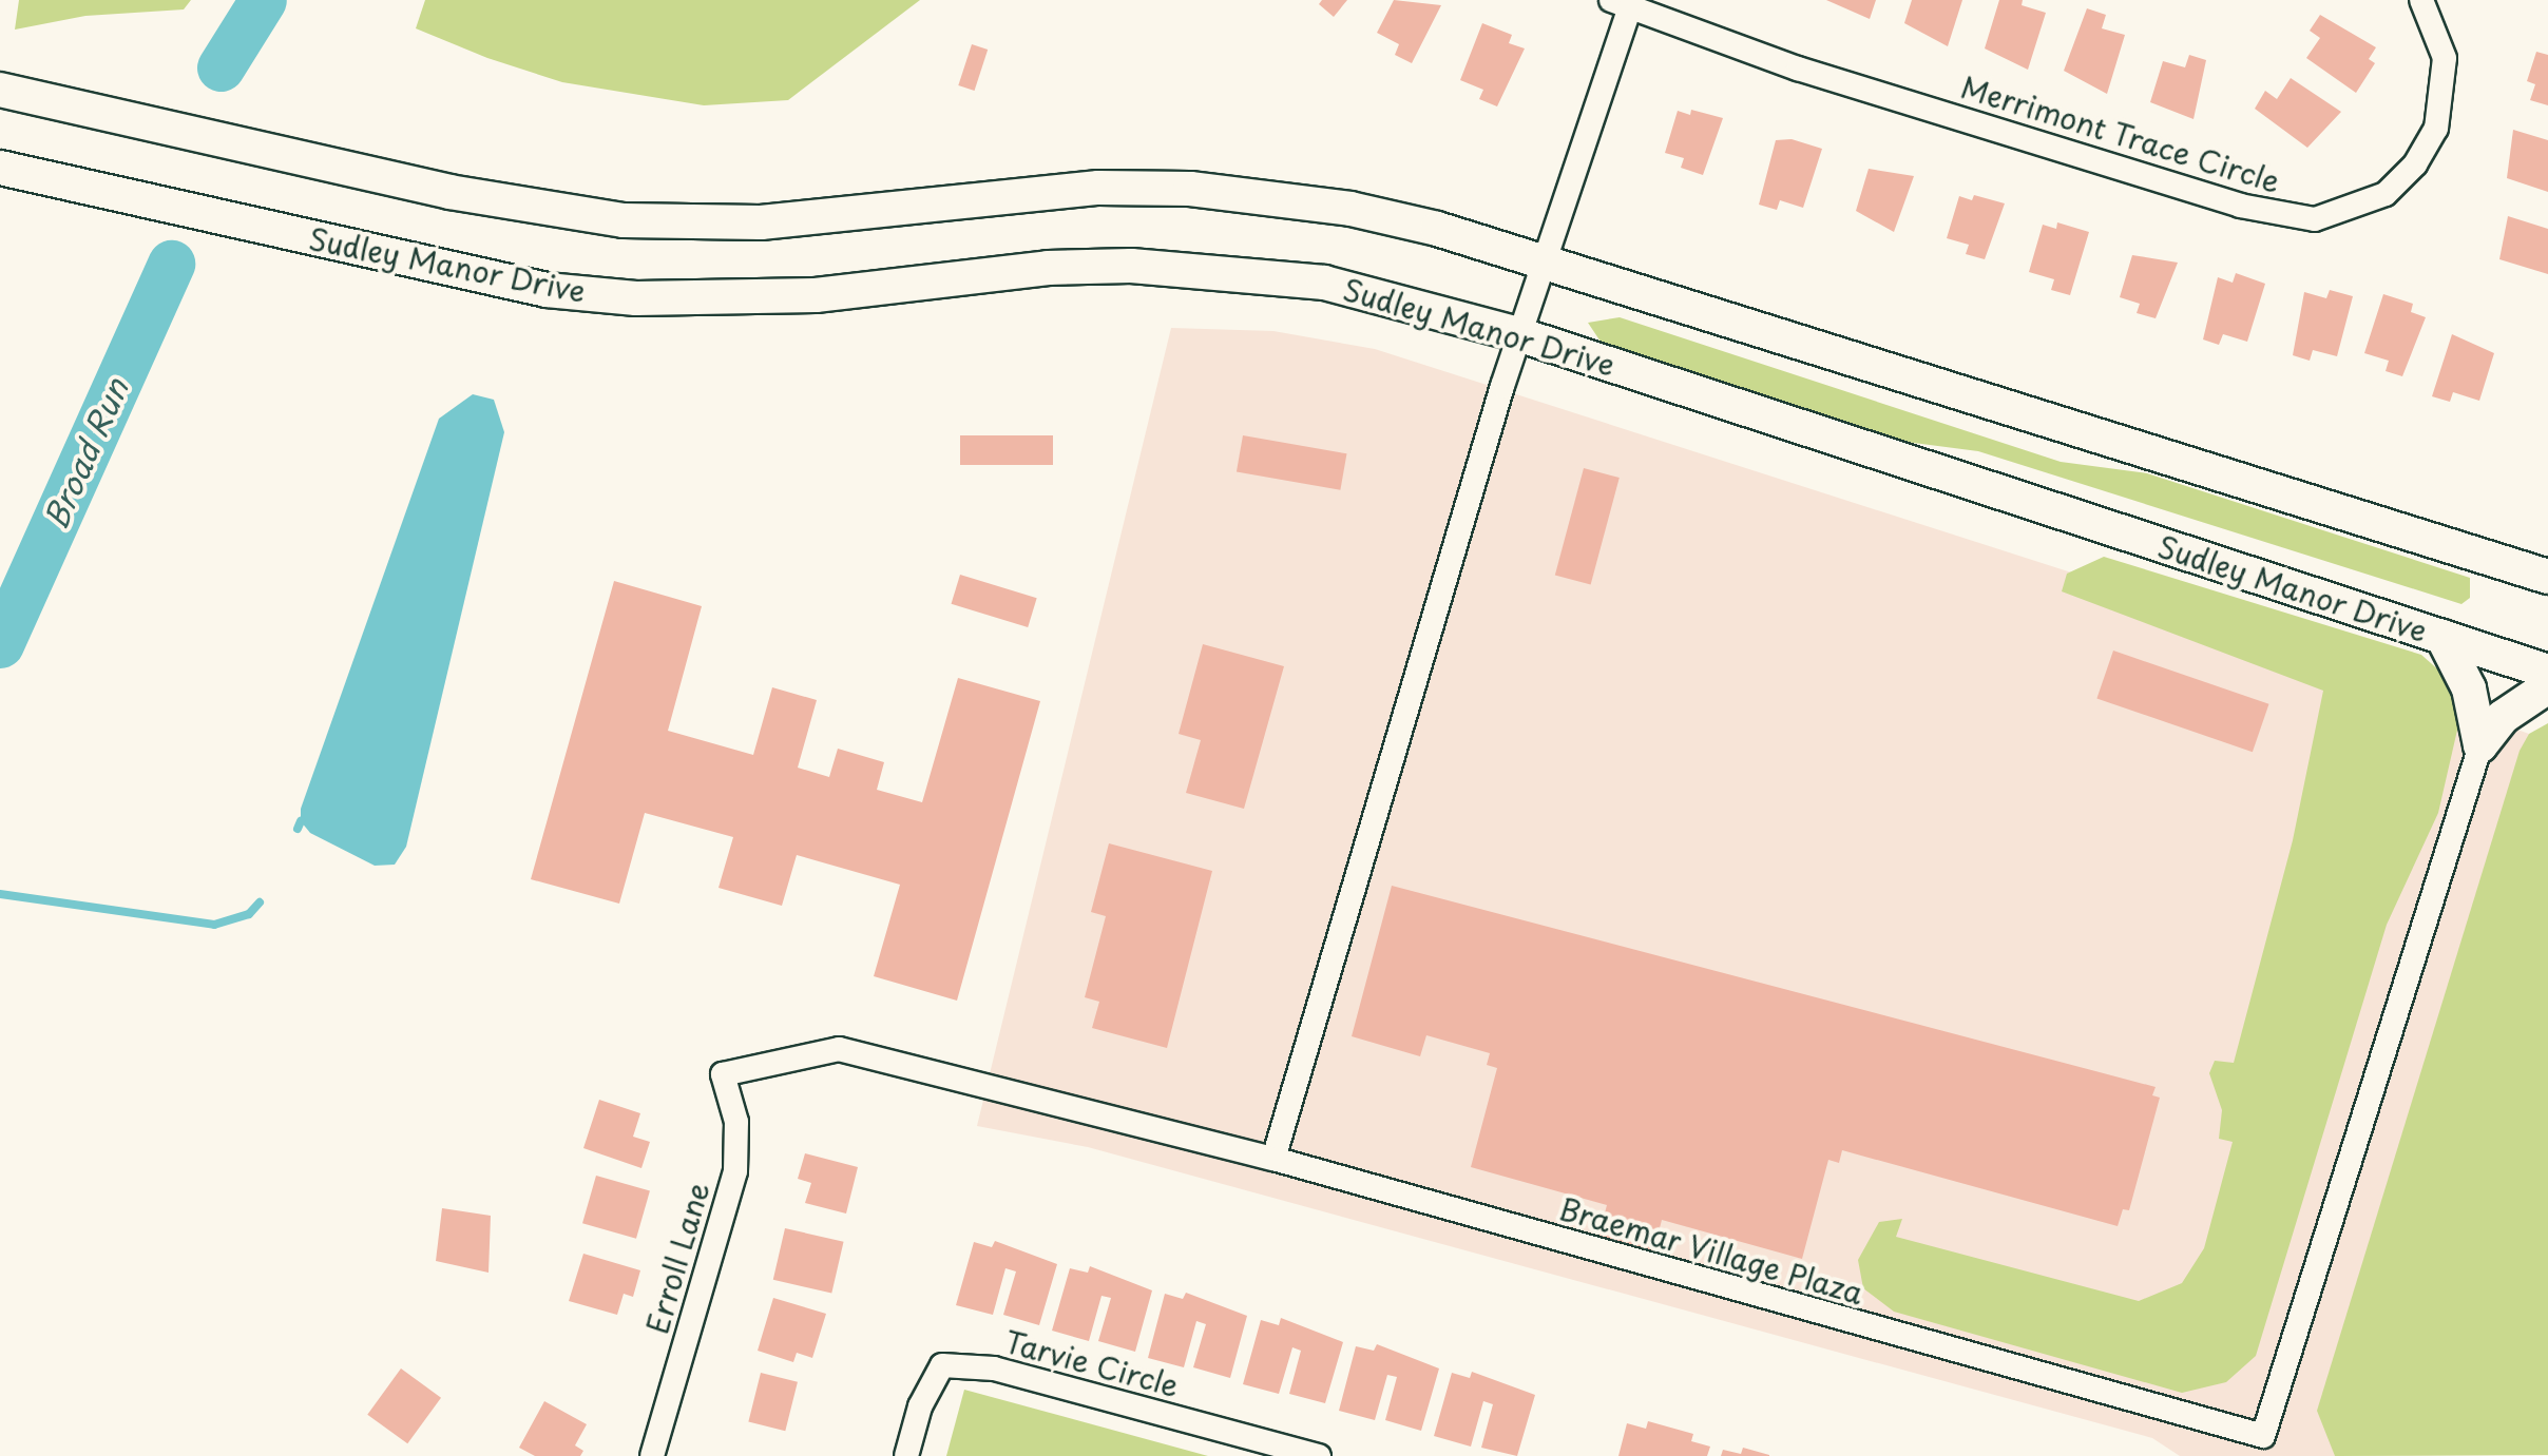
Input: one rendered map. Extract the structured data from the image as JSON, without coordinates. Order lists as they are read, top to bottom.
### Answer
{
  "streets": {
    "main road": ["Sudley Manor Drive"],
    "street": [
      "Merrimont Trace Circle",
      "Braemar Village Plaza",
      "Erroll Lane",
      "Tarvie Circle"
    ]
  },
  "crossings": [
    ["Merrimont Trace Circle", "Sudley Manor Drive"],
    ["Braemar Village Plaza", "Erroll Lane"]
  ],
  "water": ["Broad Run"]
}
